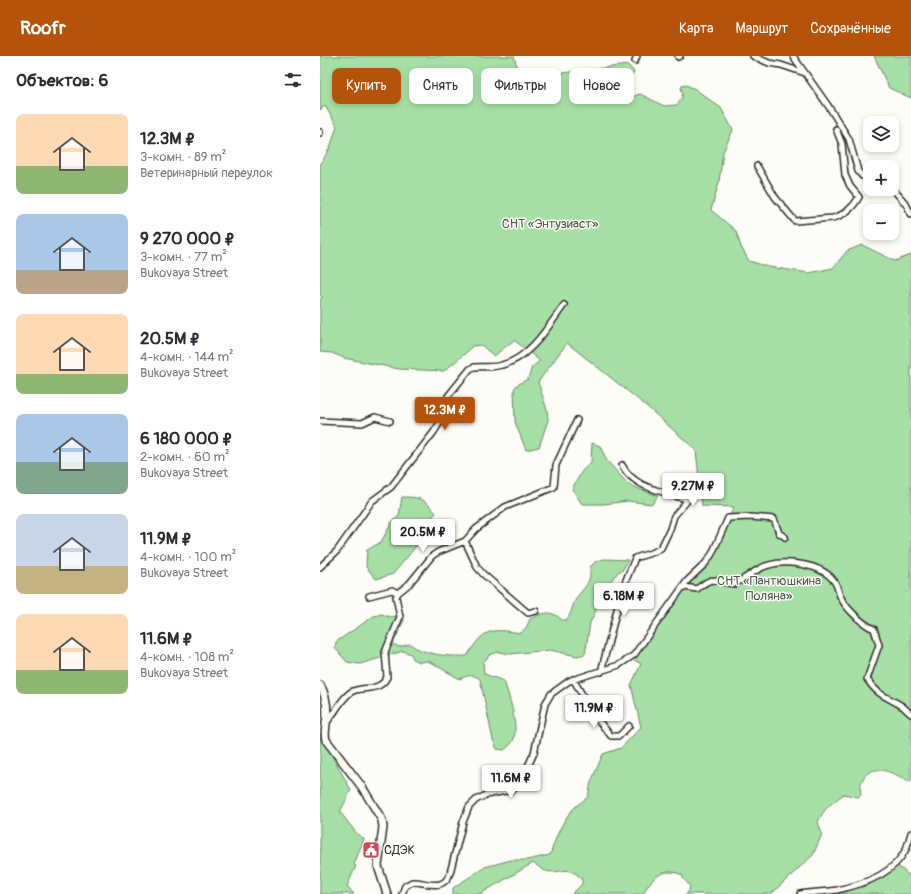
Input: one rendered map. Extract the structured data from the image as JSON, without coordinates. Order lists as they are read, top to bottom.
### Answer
{
  "parks": ["СНТ «Энтузиаст»", "СНТ «Пантюшкина Поляна»"],
  "places": {
    "public building": ["СДЭК"]
  },
  "page": {
    "header": "Roofr",
    "nav": ["Карта", "Маршрут", "Сохранённые"],
    "heading": "Объектов: 6",
    "chip": [
      "Купить",
      "Снять",
      "Фильтры",
      "Новое"
    ],
    "list": [
      {
        "name": "12.3M ₽",
        "note": "3-комн. · 89 m² · Ветеринарный переулок"
      },
      {
        "name": "9 270 000 ₽",
        "note": "3-комн. · 77 m² · Bukovaya Street"
      },
      {
        "name": "20.5M ₽",
        "note": "4-комн. · 144 m² · Bukovaya Street"
      },
      {
        "name": "6 180 000 ₽",
        "note": "2-комн. · 60 m² · Bukovaya Street"
      },
      {
        "name": "11.9M ₽",
        "note": "4-комн. · 100 m² · Bukovaya Street"
      },
      {
        "name": "11.6M ₽",
        "note": "4-комн. · 108 m² · Bukovaya Street"
      }
    ],
    "map_buttons": ["+", "−"],
    "price": [
      "12.3M ₽",
      "9.27M ₽",
      "20.5M ₽",
      "6.18M ₽",
      "11.9M ₽",
      "11.6M ₽"
    ]
  }
}
